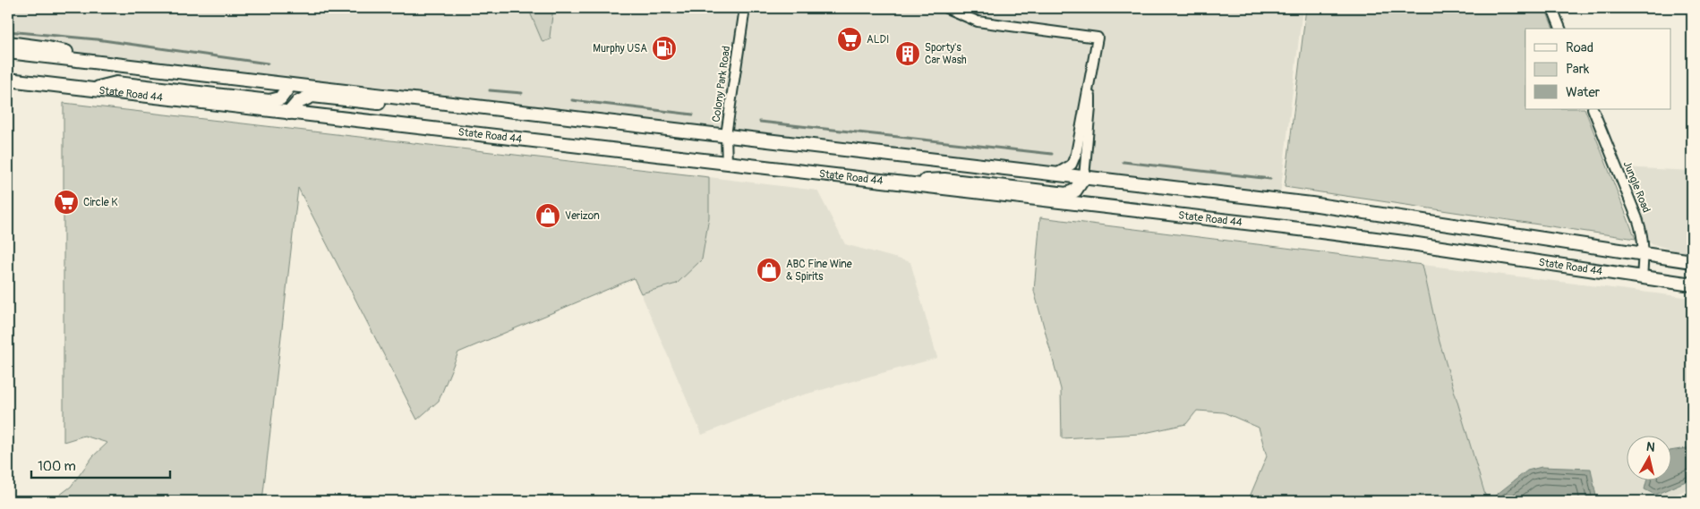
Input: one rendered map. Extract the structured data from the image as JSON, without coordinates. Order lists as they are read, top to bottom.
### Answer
{
  "streets": {
    "main road": ["State Road 44"],
    "street": ["Colony Park Road", "Jungle Road"]
  },
  "crossings": [
    ["Colony Park Road", "State Road 44"],
    ["State Road 44", "Jungle Road"]
  ],
  "places": {
    "supermarket": ["ALDI", "Circle K"],
    "fuel station": ["Murphy USA"],
    "building": ["Sporty's Car Wash"],
    "shop": ["Verizon", "ABC Fine Wine & Spirits"]
  },
  "legend": ["Road", "Park", "Water"],
  "scale_bar": "100 m",
  "north": "top"
}
